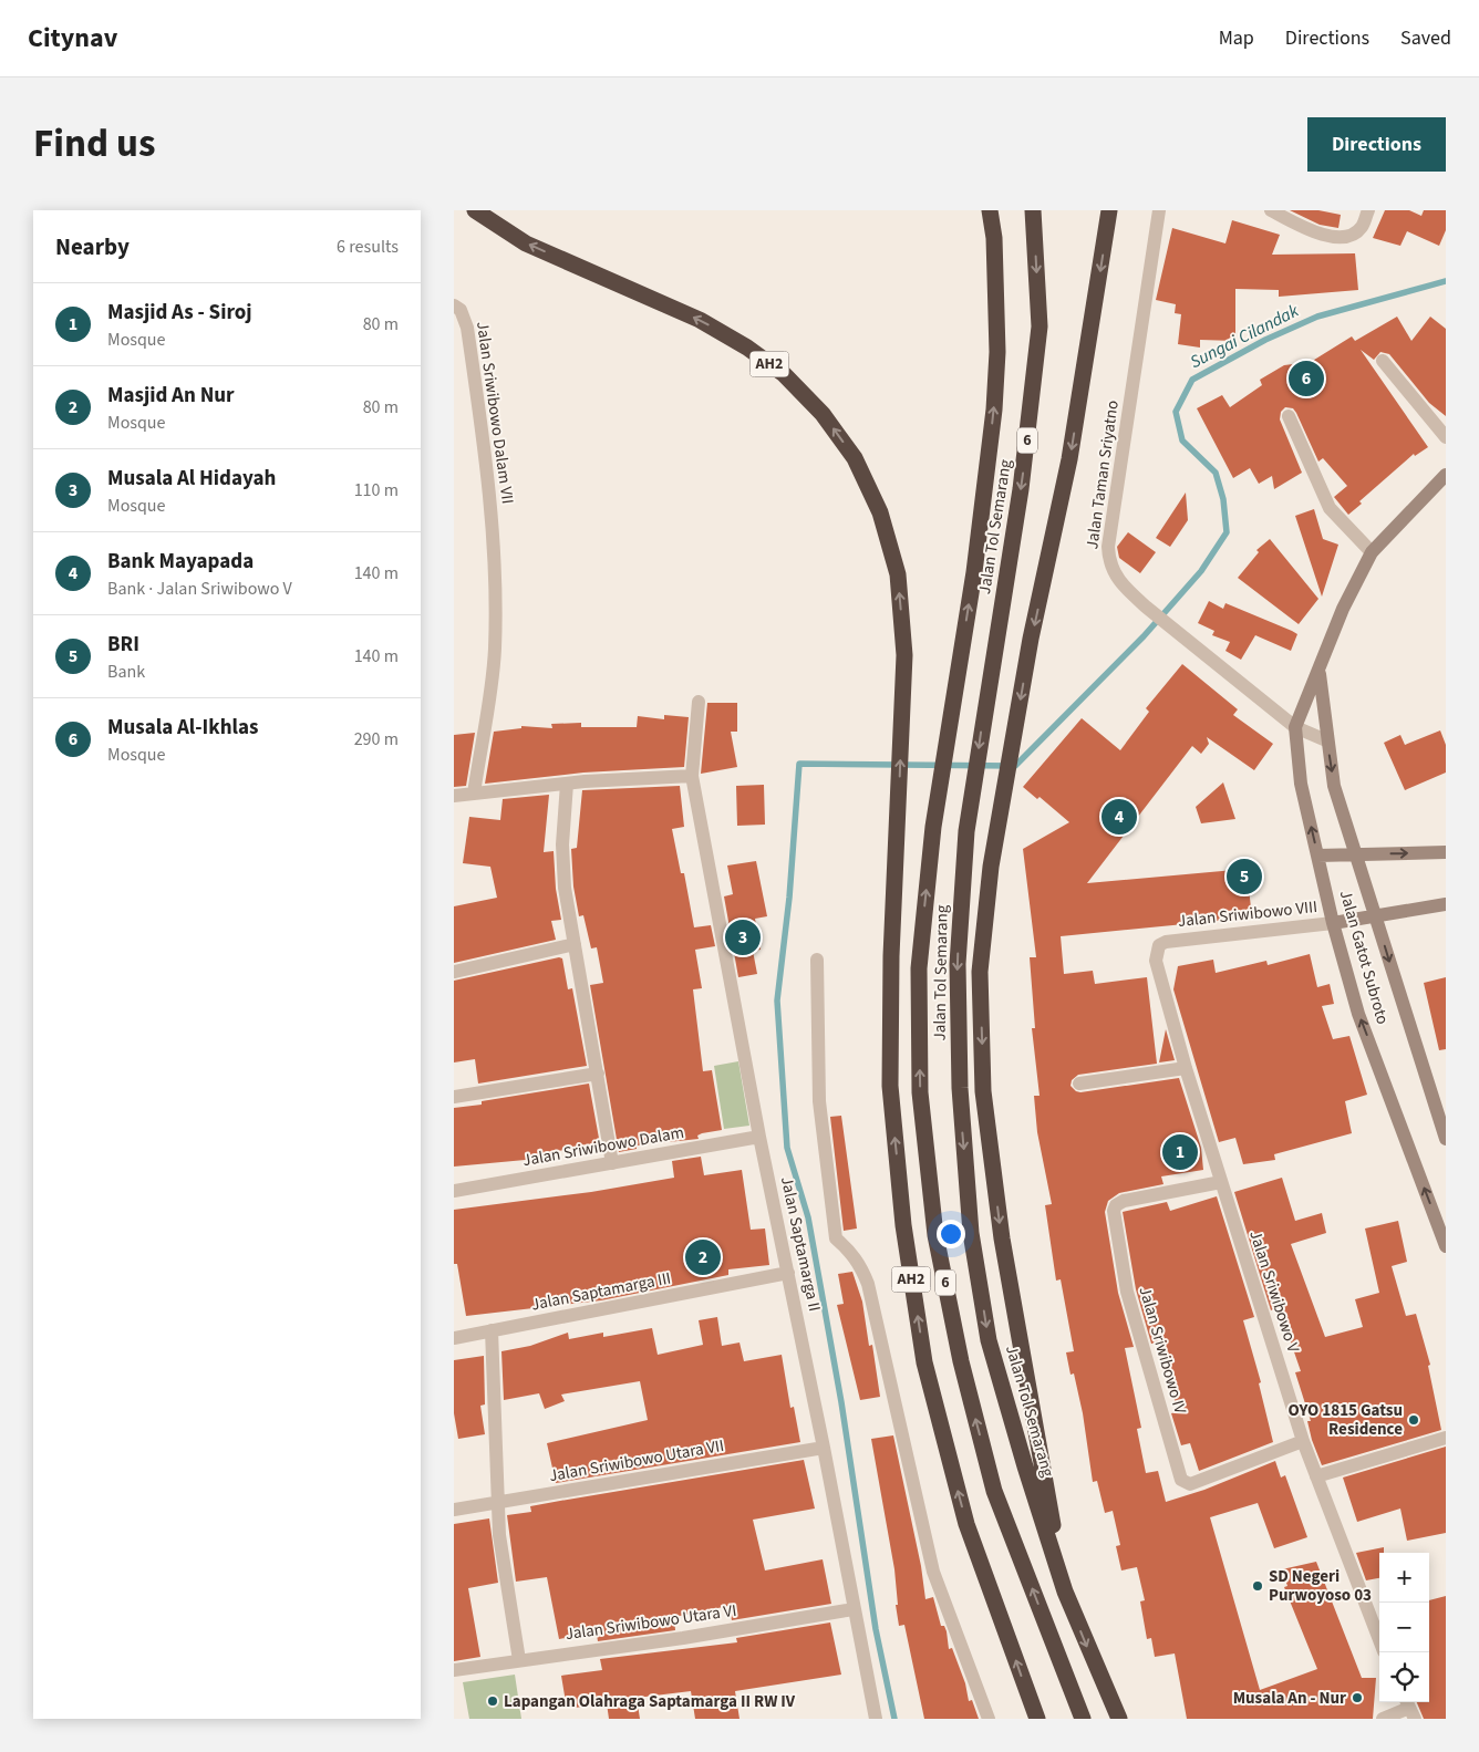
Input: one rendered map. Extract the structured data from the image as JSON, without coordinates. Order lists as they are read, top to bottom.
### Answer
{
  "streets": {
    "highway": ["AH2", "6", "Jalan Tol Semarang"],
    "street": [
      "Jalan Sriwibowo Dalam VII",
      "Jalan Taman Sriyatno",
      "Jalan Sriwibowo VIII",
      "Jalan Gatot Subroto",
      "Jalan Sriwibowo Dalam",
      "Jalan Saptamarga II",
      "Jalan Saptamarga III",
      "Jalan Sriwibowo V",
      "Jalan Sriwibowo IV",
      "Jalan Sriwibowo Utara VII",
      "Jalan Sriwibowo Utara VI"
    ]
  },
  "crossings": [
    ["Jalan Taman Sriyatno", "Jalan Gatot Subroto"],
    ["Jalan Sriwibowo VIII", "Jalan Gatot Subroto"],
    ["Jalan Sriwibowo VIII", "Jalan Sriwibowo V"],
    ["Jalan Sriwibowo Dalam", "Jalan Saptamarga II"],
    ["Jalan Saptamarga II", "Jalan Saptamarga III"],
    ["Jalan Saptamarga II", "Jalan Sriwibowo Utara VII"],
    ["Jalan Saptamarga II", "Jalan Sriwibowo Utara VI"],
    ["Jalan Sriwibowo V", "Jalan Sriwibowo IV"]
  ],
  "water": ["Sungai Cilandak"],
  "places": [
    "OYO 1815 Gatsu Residence",
    "SD Negeri Purwoyoso 03",
    "Musala An - Nur",
    "Lapangan Olahraga Saptamarga II RW IV"
  ],
  "page": {
    "header": "Citynav",
    "nav": ["Map", "Directions", "Saved"],
    "title": "Find us",
    "buttons": "Directions",
    "heading": ["Nearby", "6 results"],
    "list": [
      {
        "mark": "1",
        "name": "Masjid As - Siroj",
        "note": "Mosque",
        "value": "80 m"
      },
      {
        "mark": "2",
        "name": "Masjid An Nur",
        "note": "Mosque",
        "value": "80 m"
      },
      {
        "mark": "3",
        "name": "Musala Al Hidayah",
        "note": "Mosque",
        "value": "110 m"
      },
      {
        "mark": "4",
        "name": "Bank Mayapada",
        "note": "Bank · Jalan Sriwibowo V",
        "value": "140 m"
      },
      {
        "mark": "5",
        "name": "BRI",
        "note": "Bank",
        "value": "140 m"
      },
      {
        "mark": "6",
        "name": "Musala Al-Ikhlas",
        "note": "Mosque",
        "value": "290 m"
      }
    ],
    "pins": [
      "6",
      "4",
      "5",
      "3",
      "1",
      "2"
    ],
    "map_buttons": ["+", "−"]
  }
}
